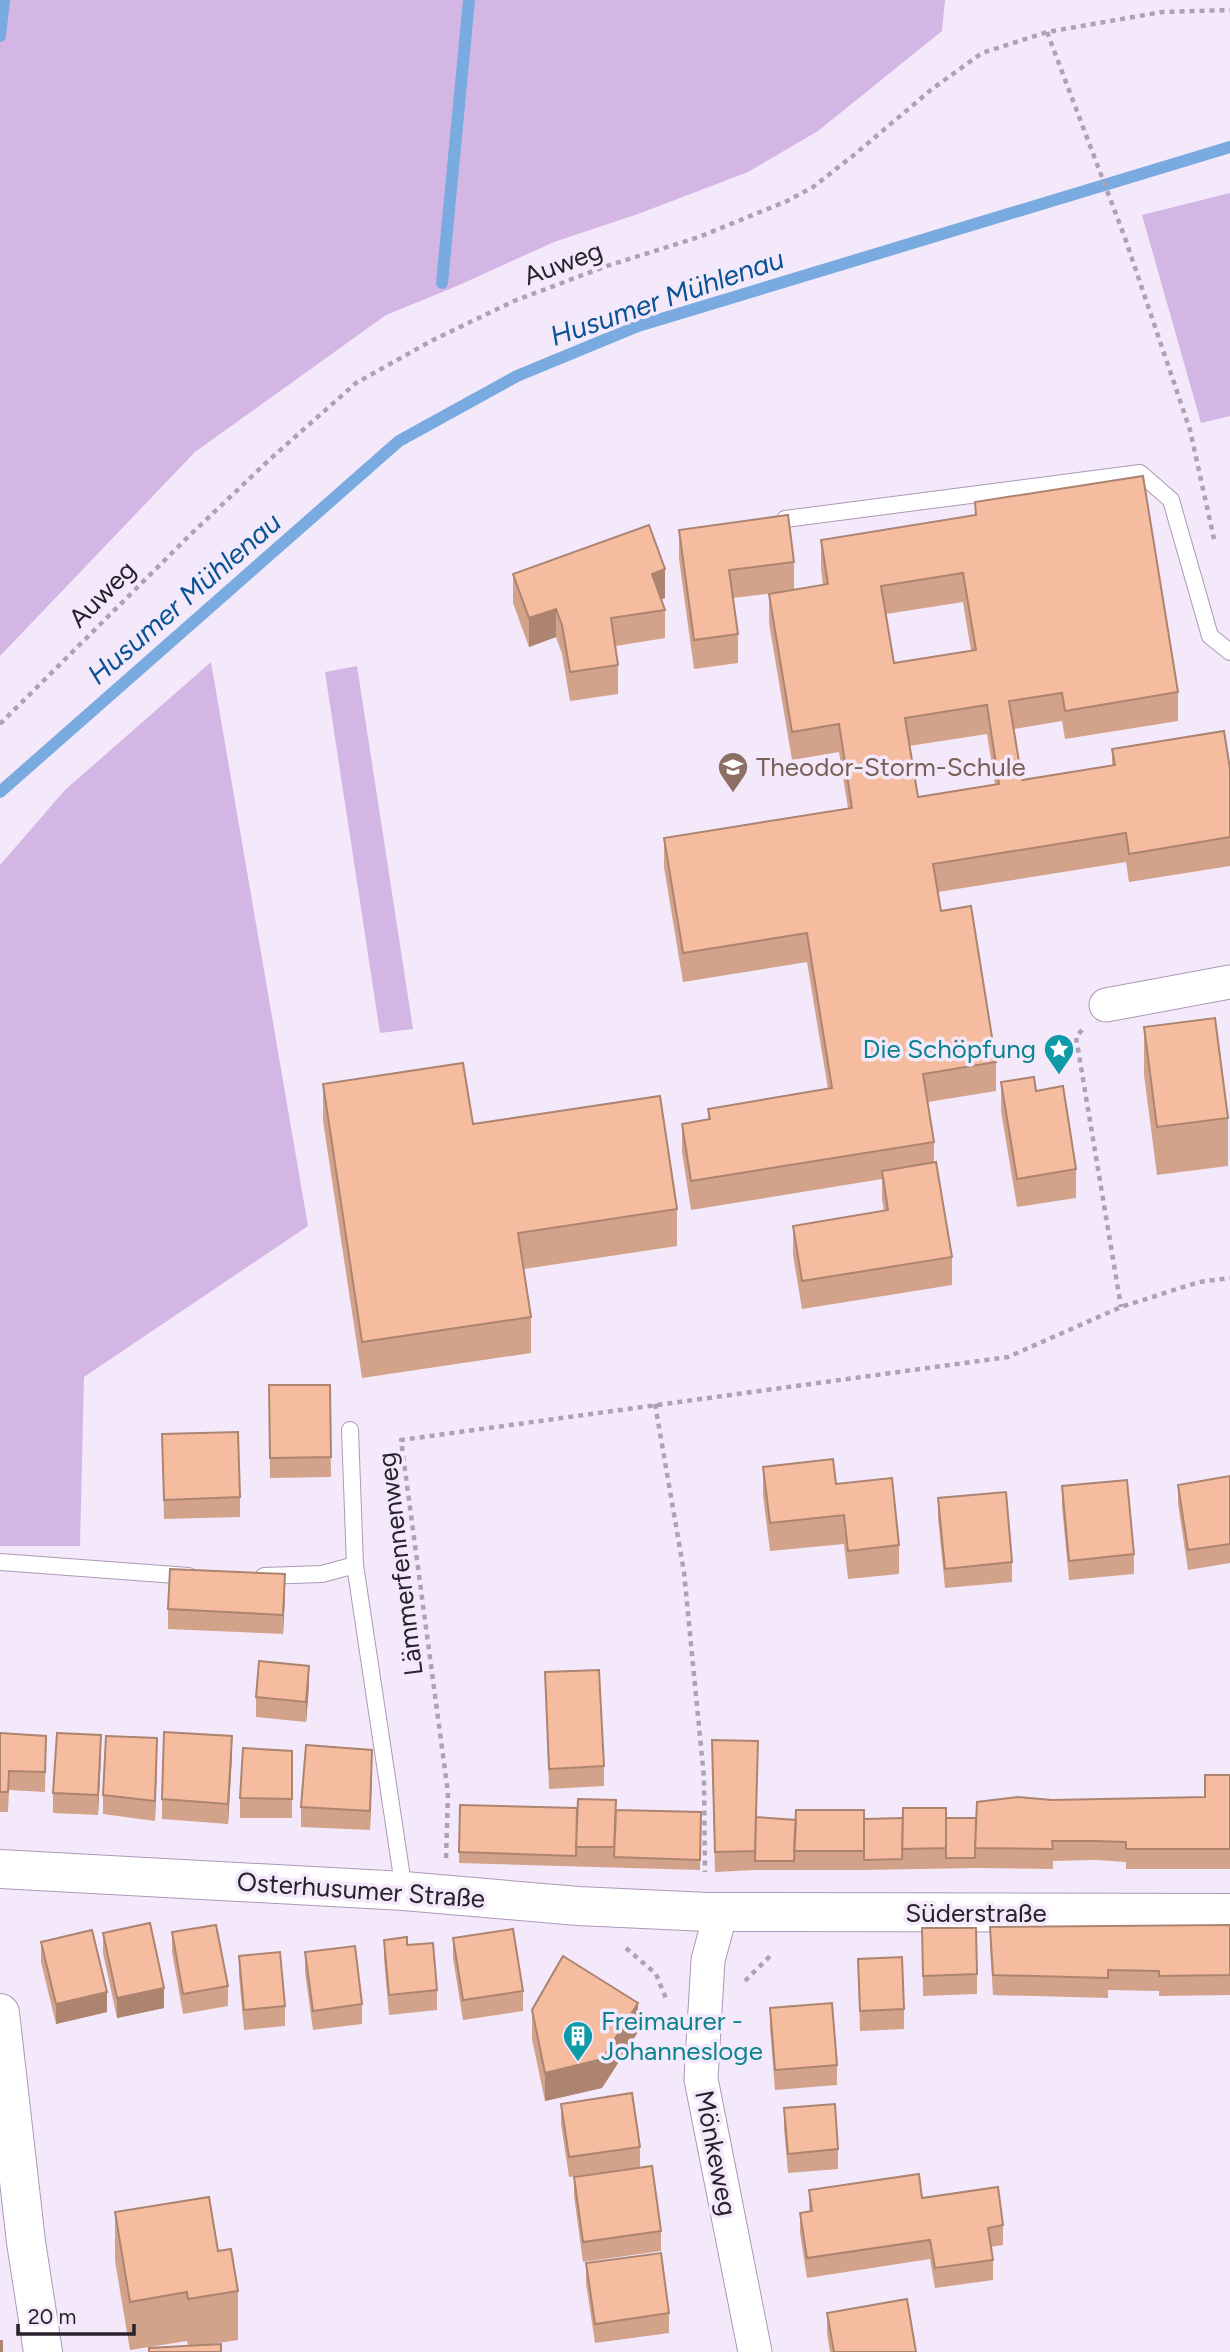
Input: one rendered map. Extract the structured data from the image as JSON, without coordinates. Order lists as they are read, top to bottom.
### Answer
{
  "streets": {
    "main road": ["Osterhusumer Straße", "Süderstraße"],
    "street": ["Mönkeweg"],
    "path": ["Auweg", "Lämmerfennenweg"]
  },
  "crossings": [
    ["Lämmerfennenweg", "Osterhusumer Straße"],
    ["Osterhusumer Straße", "Süderstraße"],
    ["Osterhusumer Straße", "Mönkeweg"],
    ["Süderstraße", "Mönkeweg"]
  ],
  "water": ["Husumer Mühlenau"],
  "places": {
    "school or university": ["Theodor-Storm-Schule"],
    "place": ["Die Schöpfung"],
    "building": ["Freimaurer - Johannesloge"]
  },
  "scale_bar": "20 m"
}
